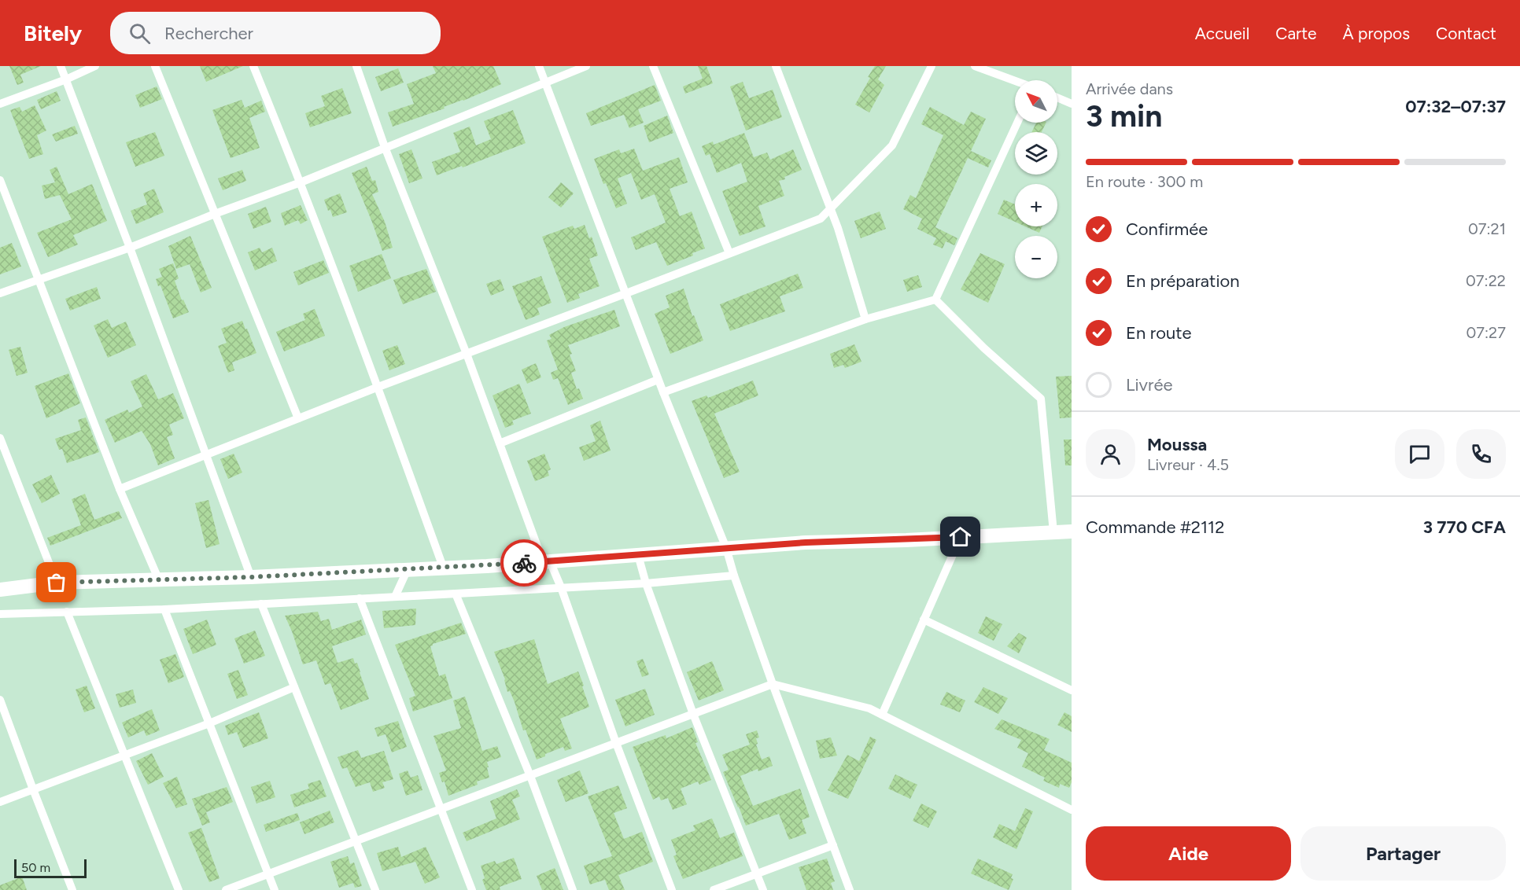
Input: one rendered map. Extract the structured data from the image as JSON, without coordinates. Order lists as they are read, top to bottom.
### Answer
{
  "scale_bar": "50 m",
  "north": "top left",
  "page": {
    "header": "Bitely",
    "search": "Rechercher",
    "nav": [
      "Accueil",
      "Carte",
      "À propos",
      "Contact"
    ],
    "heading": ["3 min", "Arrivée dans", "07:32–07:37"],
    "panel": [
      "Moussa",
      "Livreur · 4.5",
      "Commande #2112",
      "3 770 CFA"
    ],
    "map_buttons": ["+", "−"],
    "bar": "En route · 300 m",
    "list": [
      ["Confirmée", "07:21"],
      ["En préparation", "07:22"],
      ["En route", "07:27"],
      "Livrée"
    ],
    "buttons": ["Aide", "Partager"],
    "scale": "50 m"
  }
}
